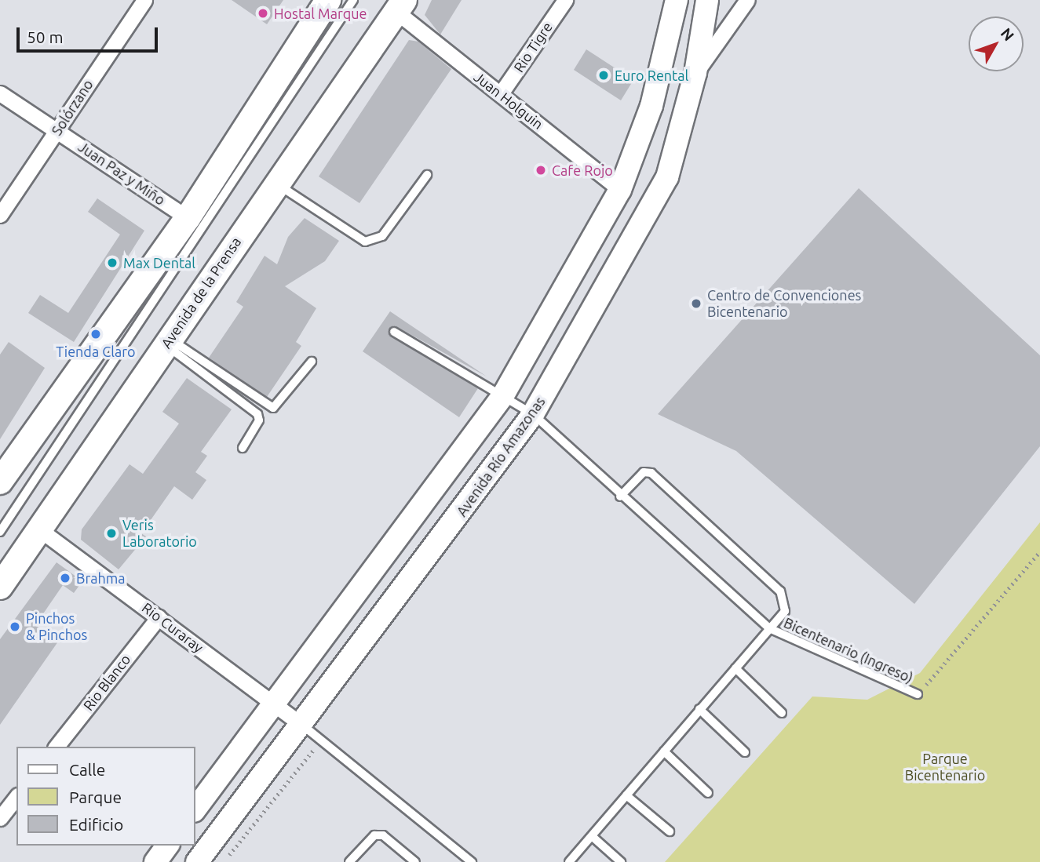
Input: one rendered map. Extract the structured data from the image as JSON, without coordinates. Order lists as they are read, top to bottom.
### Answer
{
  "streets": {
    "main road": ["Avenida de la Prensa", "Avenida Río Amazonas"],
    "street": [
      "Rio Tigre",
      "Juan Holguin",
      "Solórzano",
      "Juan Paz y Miño",
      "Rio Curaray",
      "Rio Blanco"
    ],
    "lane": ["Bicentenario (Ingreso)"]
  },
  "crossings": [
    ["Rio Tigre", "Juan Holguin"],
    ["Juan Holguin", "Avenida de la Prensa"],
    ["Solórzano", "Juan Paz y Miño"],
    ["Avenida de la Prensa", "Rio Curaray"],
    ["Avenida Río Amazonas", "Rio Curaray"],
    ["Avenida Río Amazonas", "Bicentenario (Ingreso)"],
    ["Rio Curaray", "Rio Blanco"]
  ],
  "parks": ["Parque Bicentenario"],
  "places": [
    "Hostal Marque",
    "Euro Rental",
    "Cafe Rojo",
    "Max Dental",
    "Centro de Convenciones Bicentenario",
    "Tienda Claro",
    "Veris Laboratorio",
    "Brahma",
    "Pinchos & Pinchos"
  ],
  "legend": ["Calle", "Parque", "Edificio"],
  "scale_bar": "50 m",
  "north": "top right"
}
